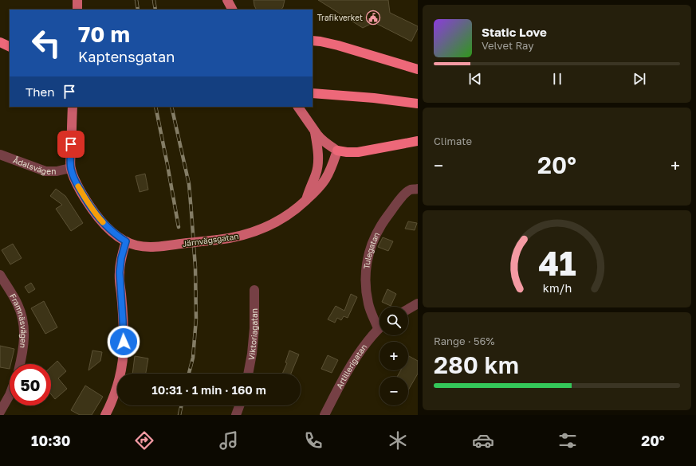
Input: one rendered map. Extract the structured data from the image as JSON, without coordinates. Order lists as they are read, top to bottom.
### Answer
{
  "streets": {
    "main road": ["Järnvägsgatan"],
    "street": [
      "Ådalsvägen",
      "Tulegatan",
      "Framnäsvägen",
      "Viktoriagatan",
      "Artillerigatan"
    ]
  },
  "crossings": [
    ["Ådalsvägen", "Järnvägsgatan"]
  ],
  "places": {
    "public building": ["Trafikverket"]
  },
  "page": {
    "turn": ["70 m", "Kaptensgatan"],
    "song": ["Static Love", "Velvet Ray"],
    "then": "Then",
    "tile": [
      "Climate",
      ["Range · 56%", "280 km"]
    ],
    "heat": ["−", "20°", "+"],
    "map_buttons": ["+", "−"],
    "limit": "50",
    "trip": "10:31 · 1 min · 160 m",
    "tabs": ["10:30", "20°"],
    "gauge": ["41", "km/h"]
  }
}
